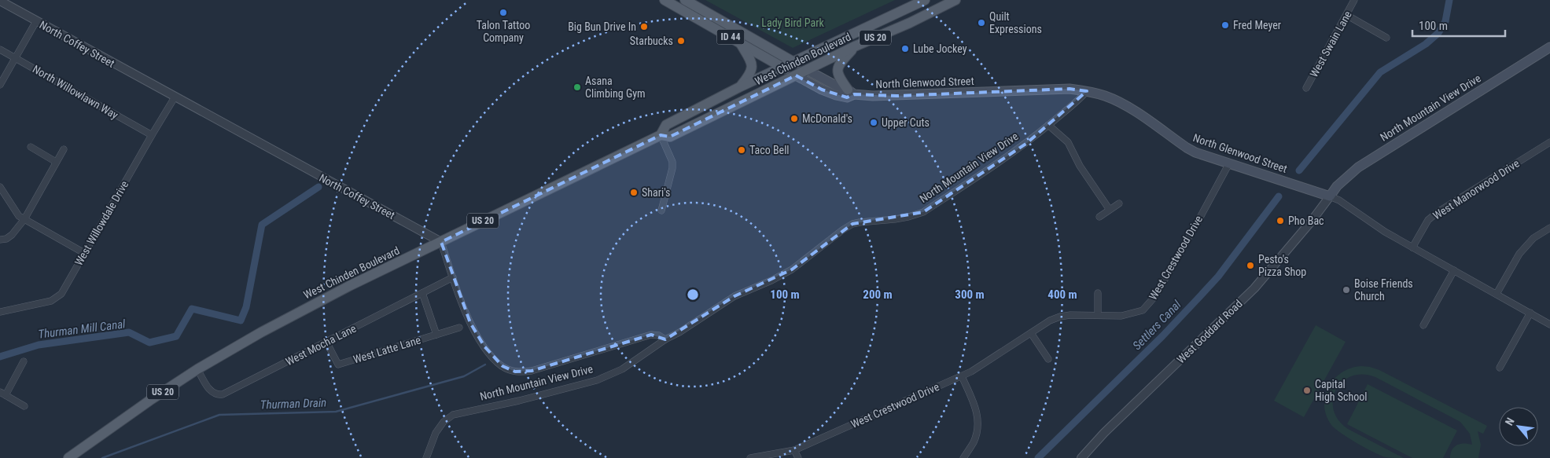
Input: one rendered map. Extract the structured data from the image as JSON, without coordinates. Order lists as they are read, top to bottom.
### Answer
{
  "streets": {
    "main road": [
      "ID 44",
      "US 20",
      "West Chinden Boulevard",
      "North Glenwood Street",
      "North Mountain View Drive"
    ],
    "street": [
      "North Coffey Street",
      "West Swain Lane",
      "North Willowlawn Way",
      "West Manorwood Drive",
      "West Willowdale Drive",
      "West Crestwood Drive",
      "West Goddard Road",
      "West Mocha Lane",
      "West Latte Lane"
    ]
  },
  "crossings": [
    ["North Coffey Street", "West Chinden Boulevard"],
    ["North Coffey Street", "West Willowdale Drive"],
    ["West Chinden Boulevard", "North Glenwood Street"],
    ["West Chinden Boulevard", "West Mocha Lane"],
    ["North Glenwood Street", "North Mountain View Drive"],
    ["North Glenwood Street", "West Manorwood Drive"],
    ["North Glenwood Street", "West Crestwood Drive"],
    ["North Glenwood Street", "West Goddard Road"],
    ["North Willowlawn Way", "West Willowdale Drive"],
    ["North Mountain View Drive", "West Goddard Road"],
    ["West Mocha Lane", "West Latte Lane"]
  ],
  "water": ["Settlers Canal", "Thurman Mill Canal", "Thurman Drain"],
  "parks": ["Lady Bird Park"],
  "places": [
    "Talon Tattoo Company",
    "Quilt Expressions",
    "Fred Meyer",
    "Big Bun Drive In",
    "Starbucks",
    "Lube Jockey",
    "Asana Climbing Gym",
    "McDonald's",
    "Upper Cuts",
    "Taco Bell",
    "Shari's",
    "Pho Bac",
    "Pesto's Pizza Shop",
    "Boise Friends Church",
    "Capital High School"
  ],
  "scale_bar": "100 m",
  "north": "top left",
  "rings": [
    "100 m",
    "200 m",
    "300 m",
    "400 m"
  ]
}
